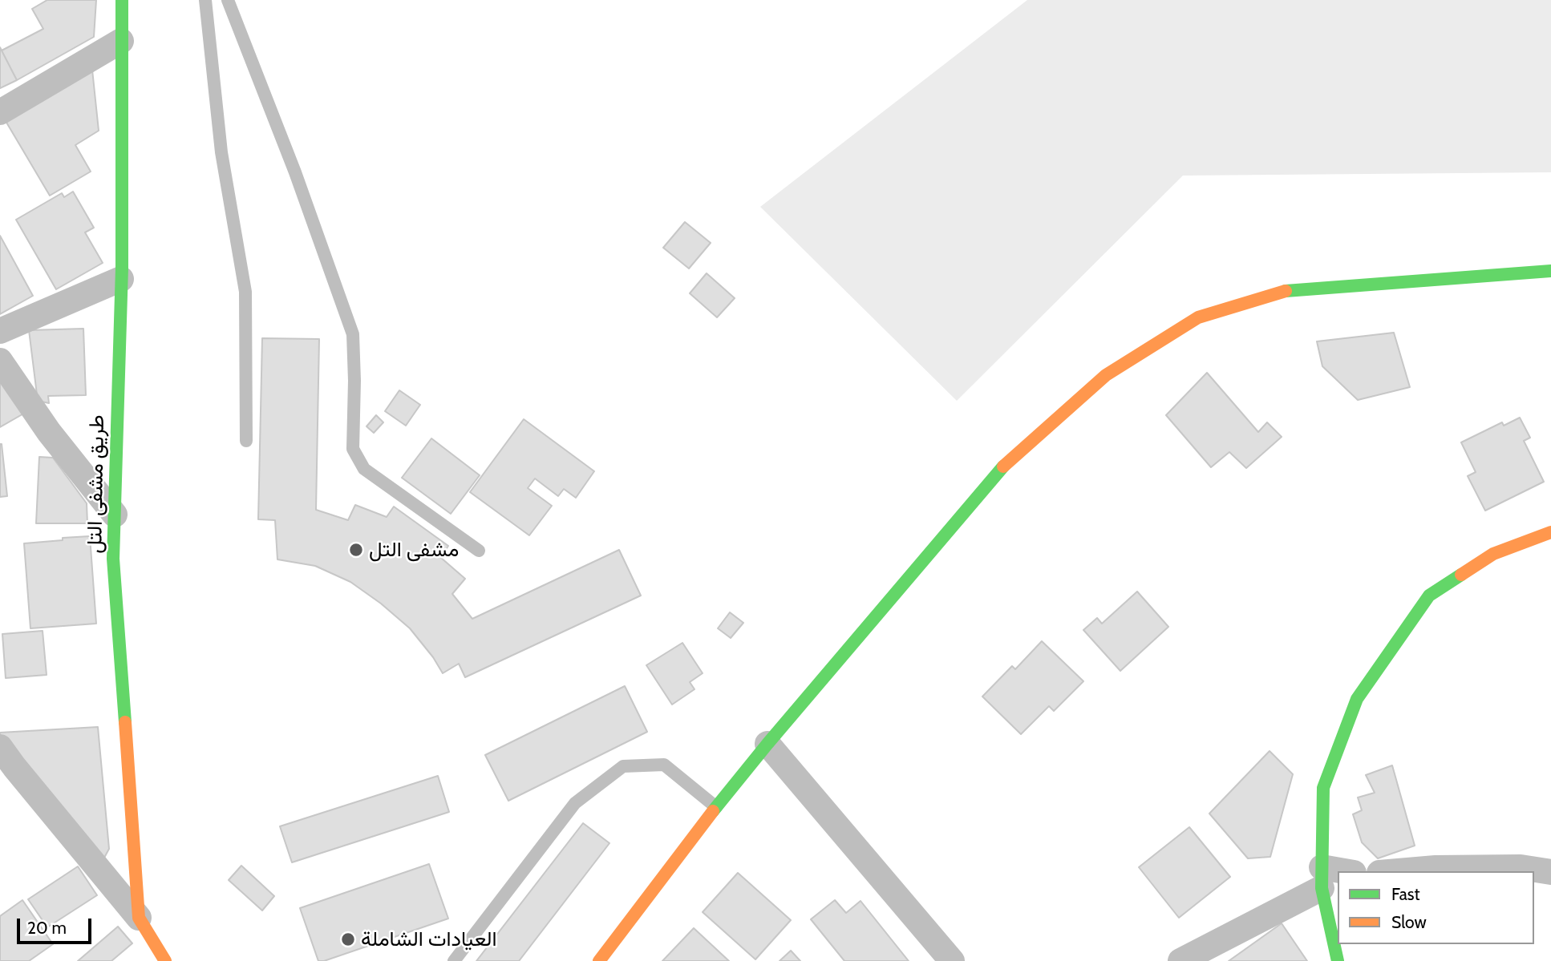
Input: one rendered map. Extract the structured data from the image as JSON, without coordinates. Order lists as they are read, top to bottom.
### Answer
{
  "streets": {
    "street": ["طريق مشفى التل"]
  },
  "places": ["مشفى التل", "العيادات الشاملة"],
  "legend": ["Fast", "Slow"],
  "scale_bar": "20 m"
}
